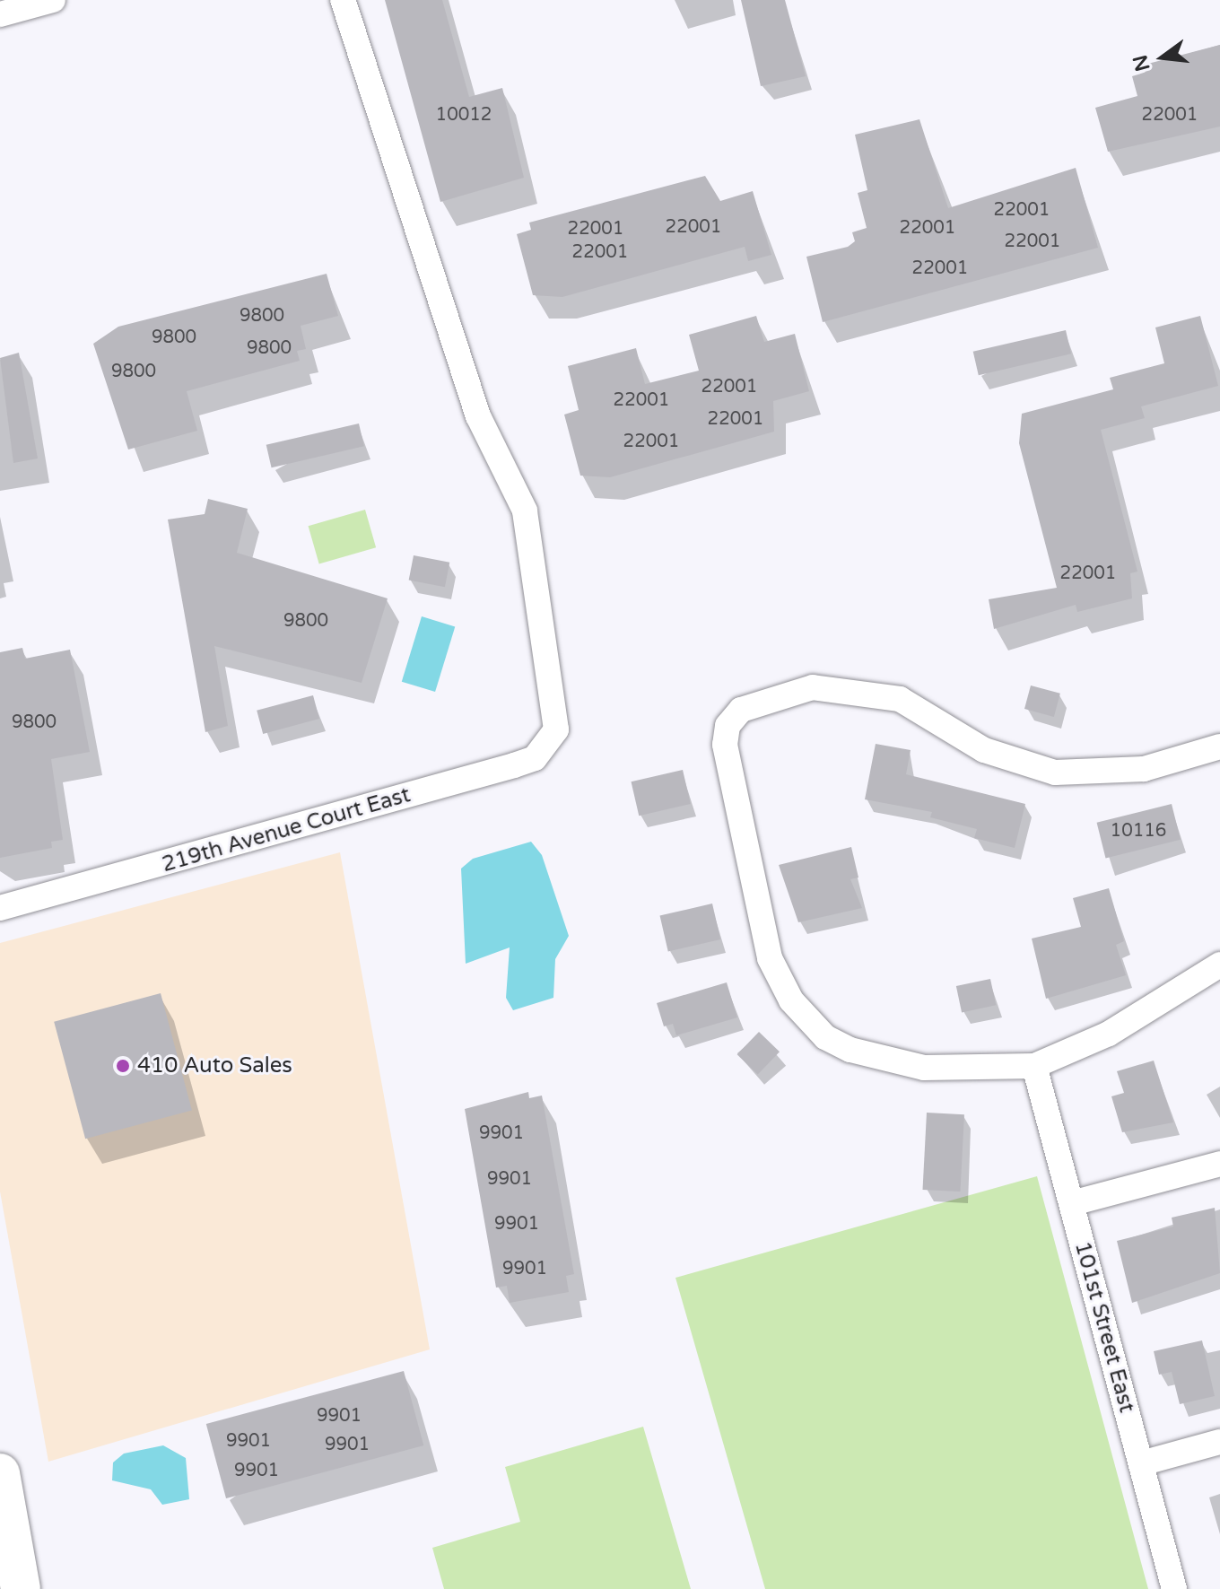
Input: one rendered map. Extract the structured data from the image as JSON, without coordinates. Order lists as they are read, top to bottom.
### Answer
{
  "streets": {
    "street": ["219th Avenue Court East", "101st Street East"]
  },
  "places": ["410 Auto Sales"],
  "house_numbers": [
    "10012",
    "22001",
    "22001",
    "22001",
    "22001",
    "22001",
    "22001",
    "22001",
    "22001",
    "9800",
    "9800",
    "9800",
    "9800",
    "22001",
    "22001",
    "22001",
    "22001",
    "22001",
    "9800",
    "9800",
    "10116",
    "9901",
    "9901",
    "9901",
    "9901",
    "9901",
    "9901",
    "9901",
    "9901"
  ],
  "north": "left"
}
